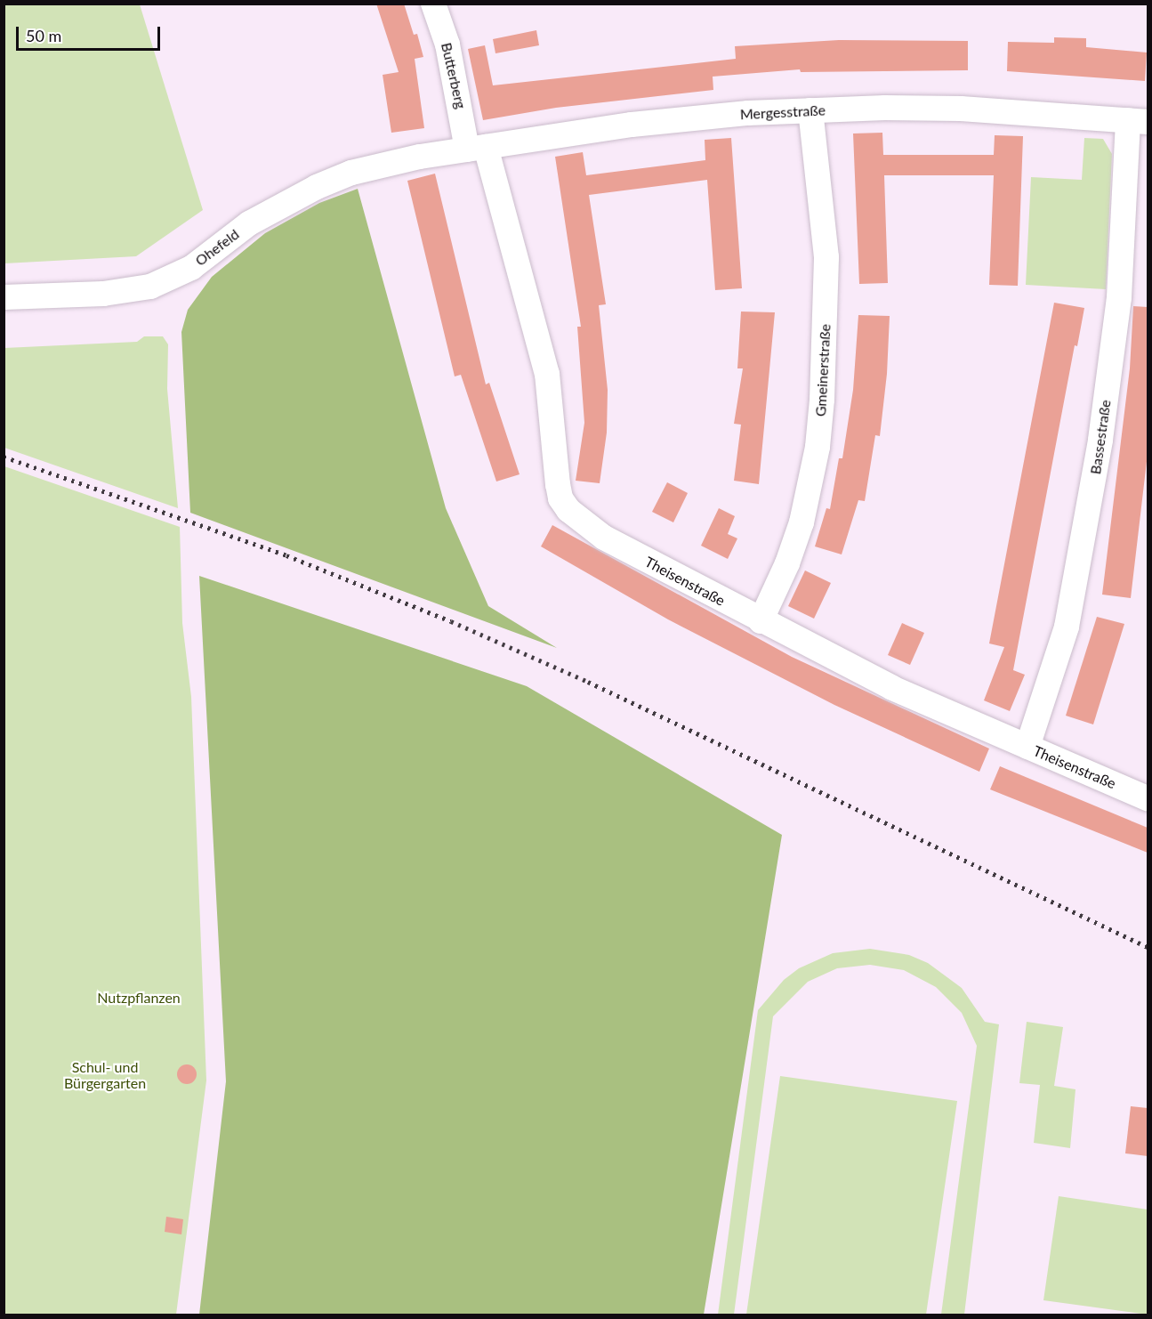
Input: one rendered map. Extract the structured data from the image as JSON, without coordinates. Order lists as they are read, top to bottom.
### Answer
{
  "streets": {
    "street": [
      "Butterberg",
      "Mergesstraße",
      "Ohefeld",
      "Gmeinerstraße",
      "Bassestraße",
      "Theisenstraße"
    ]
  },
  "crossings": [
    ["Butterberg", "Mergesstraße"],
    ["Butterberg", "Theisenstraße"],
    ["Mergesstraße", "Ohefeld"],
    ["Mergesstraße", "Gmeinerstraße"],
    ["Mergesstraße", "Bassestraße"],
    ["Mergesstraße", "Theisenstraße"],
    ["Gmeinerstraße", "Theisenstraße"],
    ["Bassestraße", "Theisenstraße"]
  ],
  "parks": ["Nutzpflanzen", "Schul- und Bürgergarten"],
  "scale_bar": "50 m"
}
